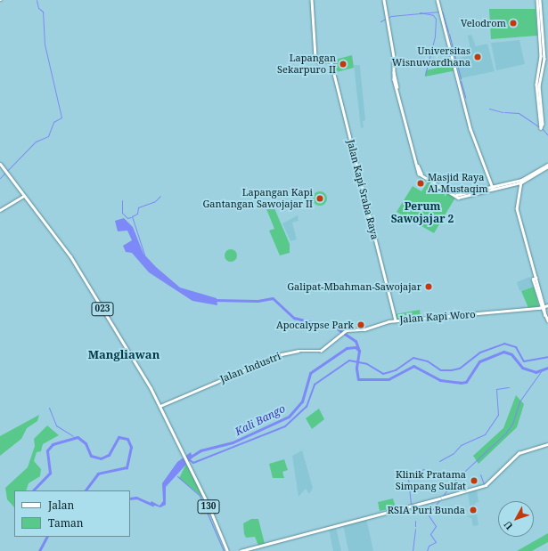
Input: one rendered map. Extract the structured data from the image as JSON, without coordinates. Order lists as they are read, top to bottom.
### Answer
{
  "streets": {
    "main road": ["023", "130"],
    "street": ["Jalan Kapi Sraba Raya", "Jalan Kapi Woro", "Jalan Industri"]
  },
  "crossings": [
    ["Jalan Kapi Sraba Raya", "Jalan Kapi Woro"],
    ["023", "Jalan Industri"],
    ["023", "130"],
    ["Jalan Kapi Woro", "Jalan Industri"]
  ],
  "districts": ["Perum Sawojajar 2", "Mangliawan"],
  "water": ["Kali Bango"],
  "places": [
    "Velodrom",
    "Universitas Wisnuwardhana",
    "Lapangan Sekarpuro II",
    "Masjid Raya Al-Mustaqim",
    "Lapangan Kapi Gantangan Sawojajar II",
    "Galipat-Mbahman-Sawojajar",
    "Apocalypse Park",
    "Klinik Pratama Simpang Sulfat",
    "RSIA Puri Bunda"
  ],
  "legend": ["Jalan", "Taman"],
  "north": "bottom left"
}
